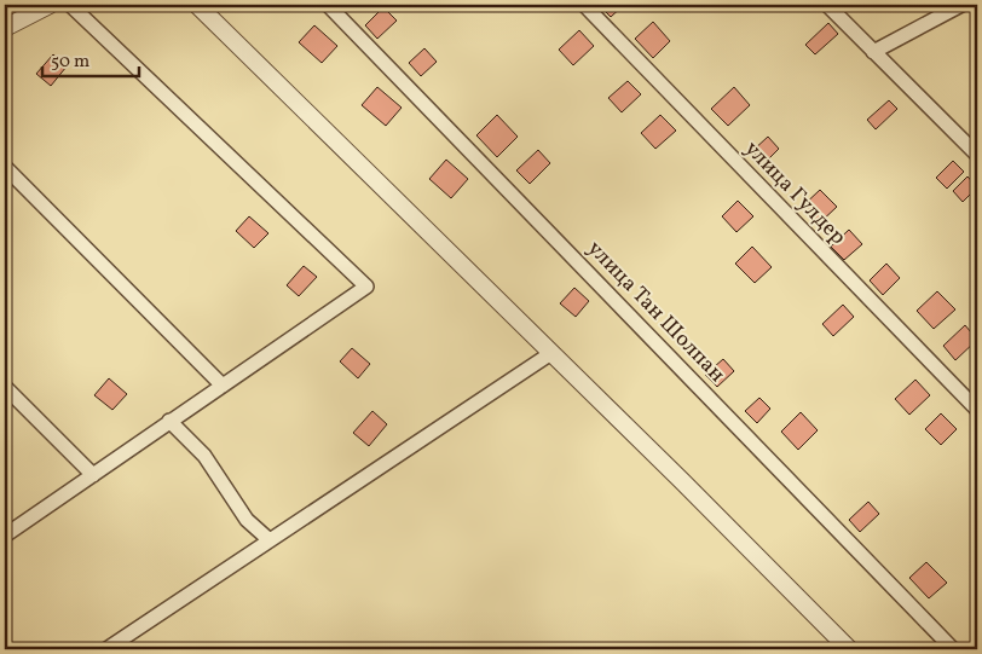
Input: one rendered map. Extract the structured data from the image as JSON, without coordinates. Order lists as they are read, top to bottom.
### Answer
{
  "streets": {
    "street": ["улица Гулдер", "улица Тан Шолпан"]
  },
  "scale_bar": "50 m"
}
